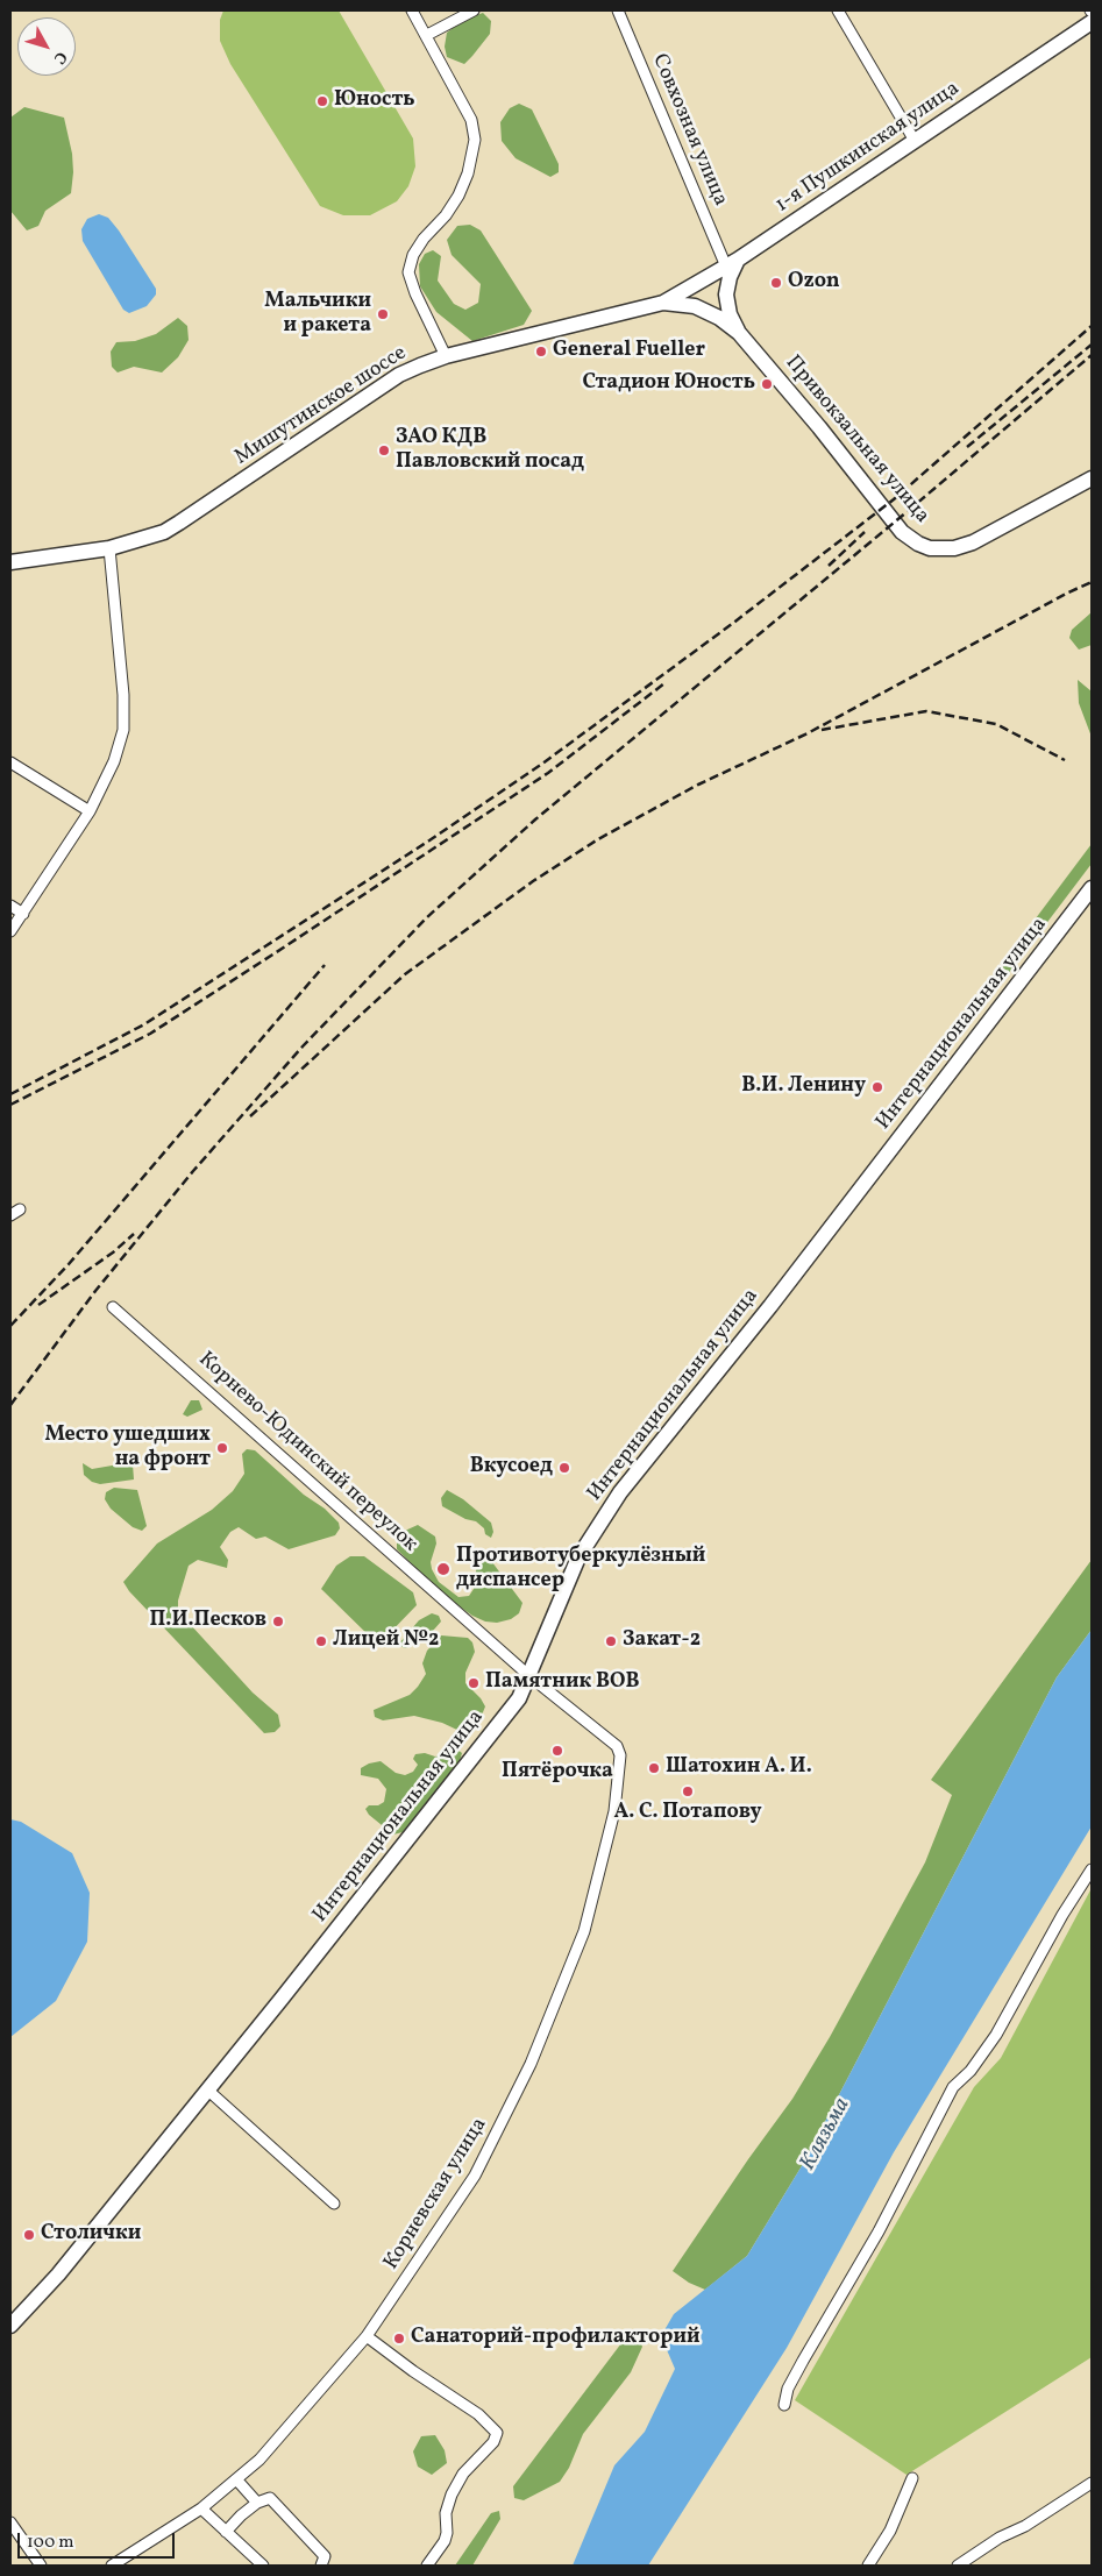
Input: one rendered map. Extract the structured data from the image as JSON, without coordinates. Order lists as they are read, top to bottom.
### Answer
{
  "streets": {
    "main road": [
      "1-я Пушкинская улица",
      "Мишутинское шоссе",
      "Привокзальная улица",
      "Интернациональная улица"
    ],
    "street": ["Совхозная улица", "Корнево-Юдинский переулок", "Корневская улица"]
  },
  "crossings": [
    ["Совхозная улица", "1-я Пушкинская улица"],
    ["1-я Пушкинская улица", "Мишутинское шоссе"],
    ["1-я Пушкинская улица", "Привокзальная улица"],
    ["Мишутинское шоссе", "Привокзальная улица"],
    ["Интернациональная улица", "Корнево-Юдинский переулок"],
    ["Интернациональная улица", "Корневская улица"],
    ["Корнево-Юдинский переулок", "Корневская улица"]
  ],
  "water": ["Клязьма"],
  "places": [
    "Юность",
    "Ozon",
    "Мальчики и ракета",
    "General Fueller",
    "Стадион Юность",
    "ЗАО КДВ Павловский посад",
    "В.И. Ленину",
    "Место ушедших на фронт",
    "Вкусоед",
    "Противотуберкулёзный диспансер",
    "П.И.Песков",
    "Лицей №2",
    "Закат-2",
    "Памятник ВОВ",
    "Пятёрочка",
    "Шатохин А. И.",
    "А. С. Потапову",
    "Столички",
    "Санаторий-профилакторий"
  ],
  "scale_bar": "100 m",
  "north": "bottom right"
}
